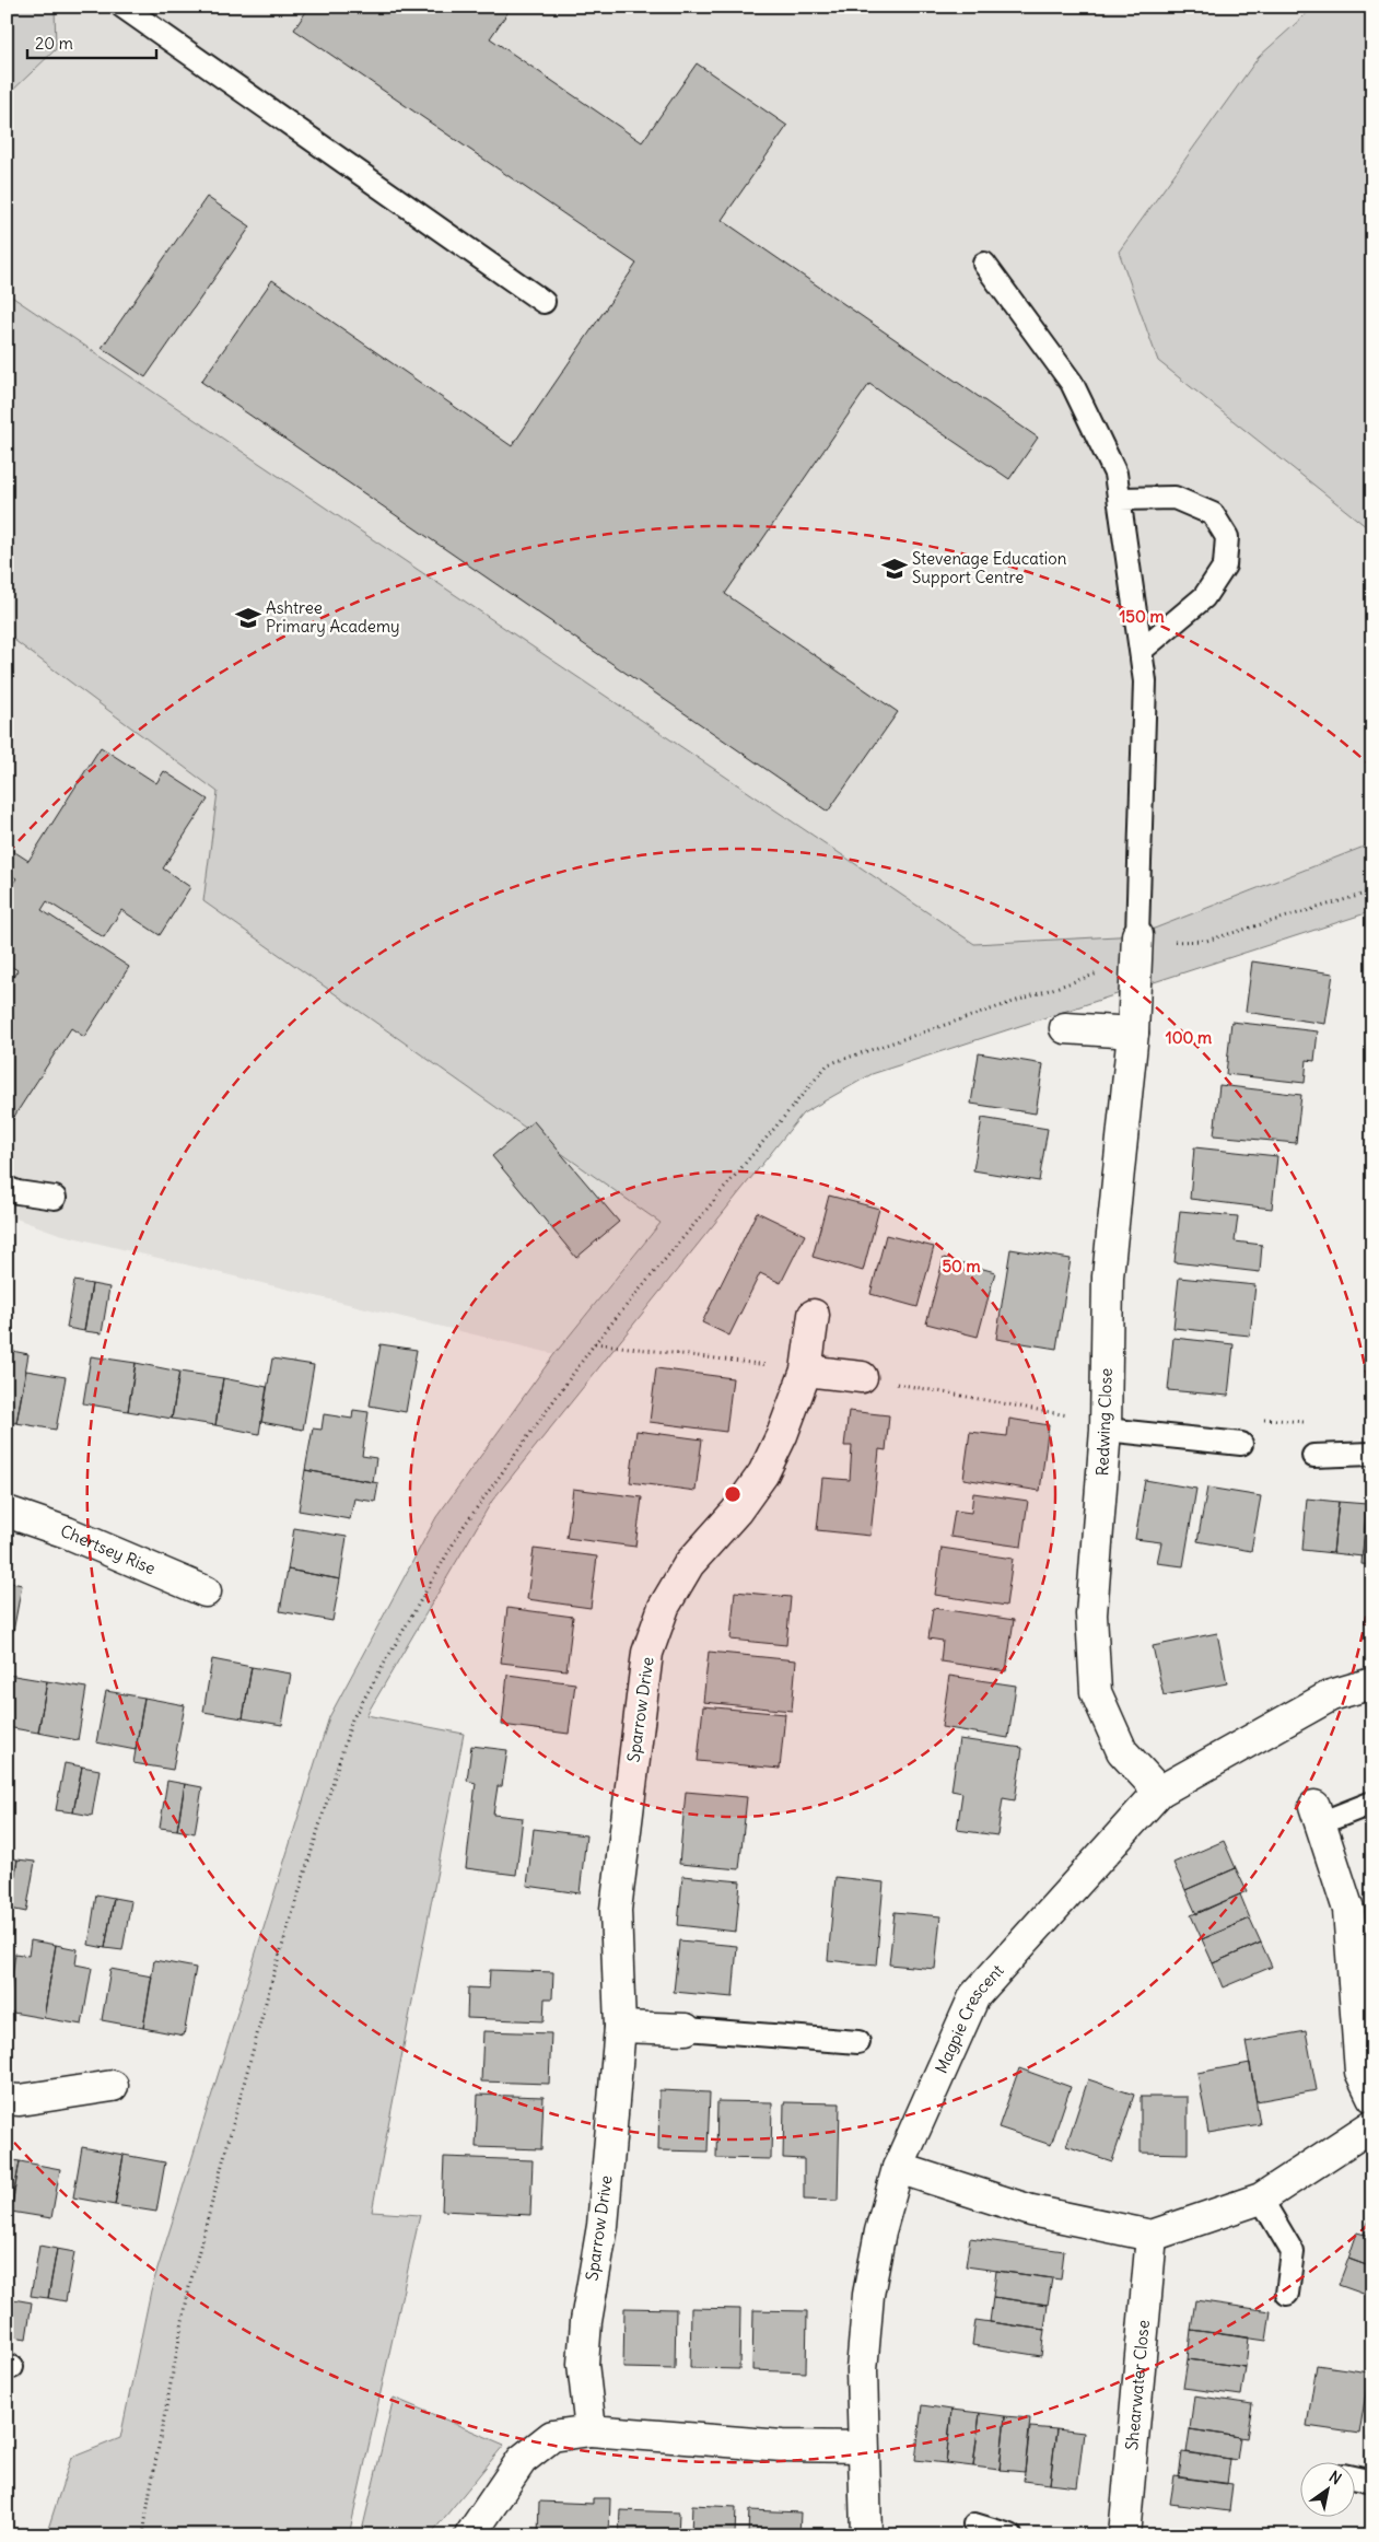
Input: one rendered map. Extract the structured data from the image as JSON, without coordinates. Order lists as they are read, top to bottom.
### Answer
{
  "streets": {
    "street": [
      "Redwing Close",
      "Chertsey Rise",
      "Sparrow Drive",
      "Magpie Crescent",
      "Shearwater Close"
    ]
  },
  "crossings": [
    ["Redwing Close", "Magpie Crescent"]
  ],
  "places": {
    "school or university": ["Stevenage Education Support Centre", "Ashtree Primary Academy"]
  },
  "scale_bar": "20 m",
  "north": "top right",
  "rings": ["150 m", "100 m", "50 m"]
}
